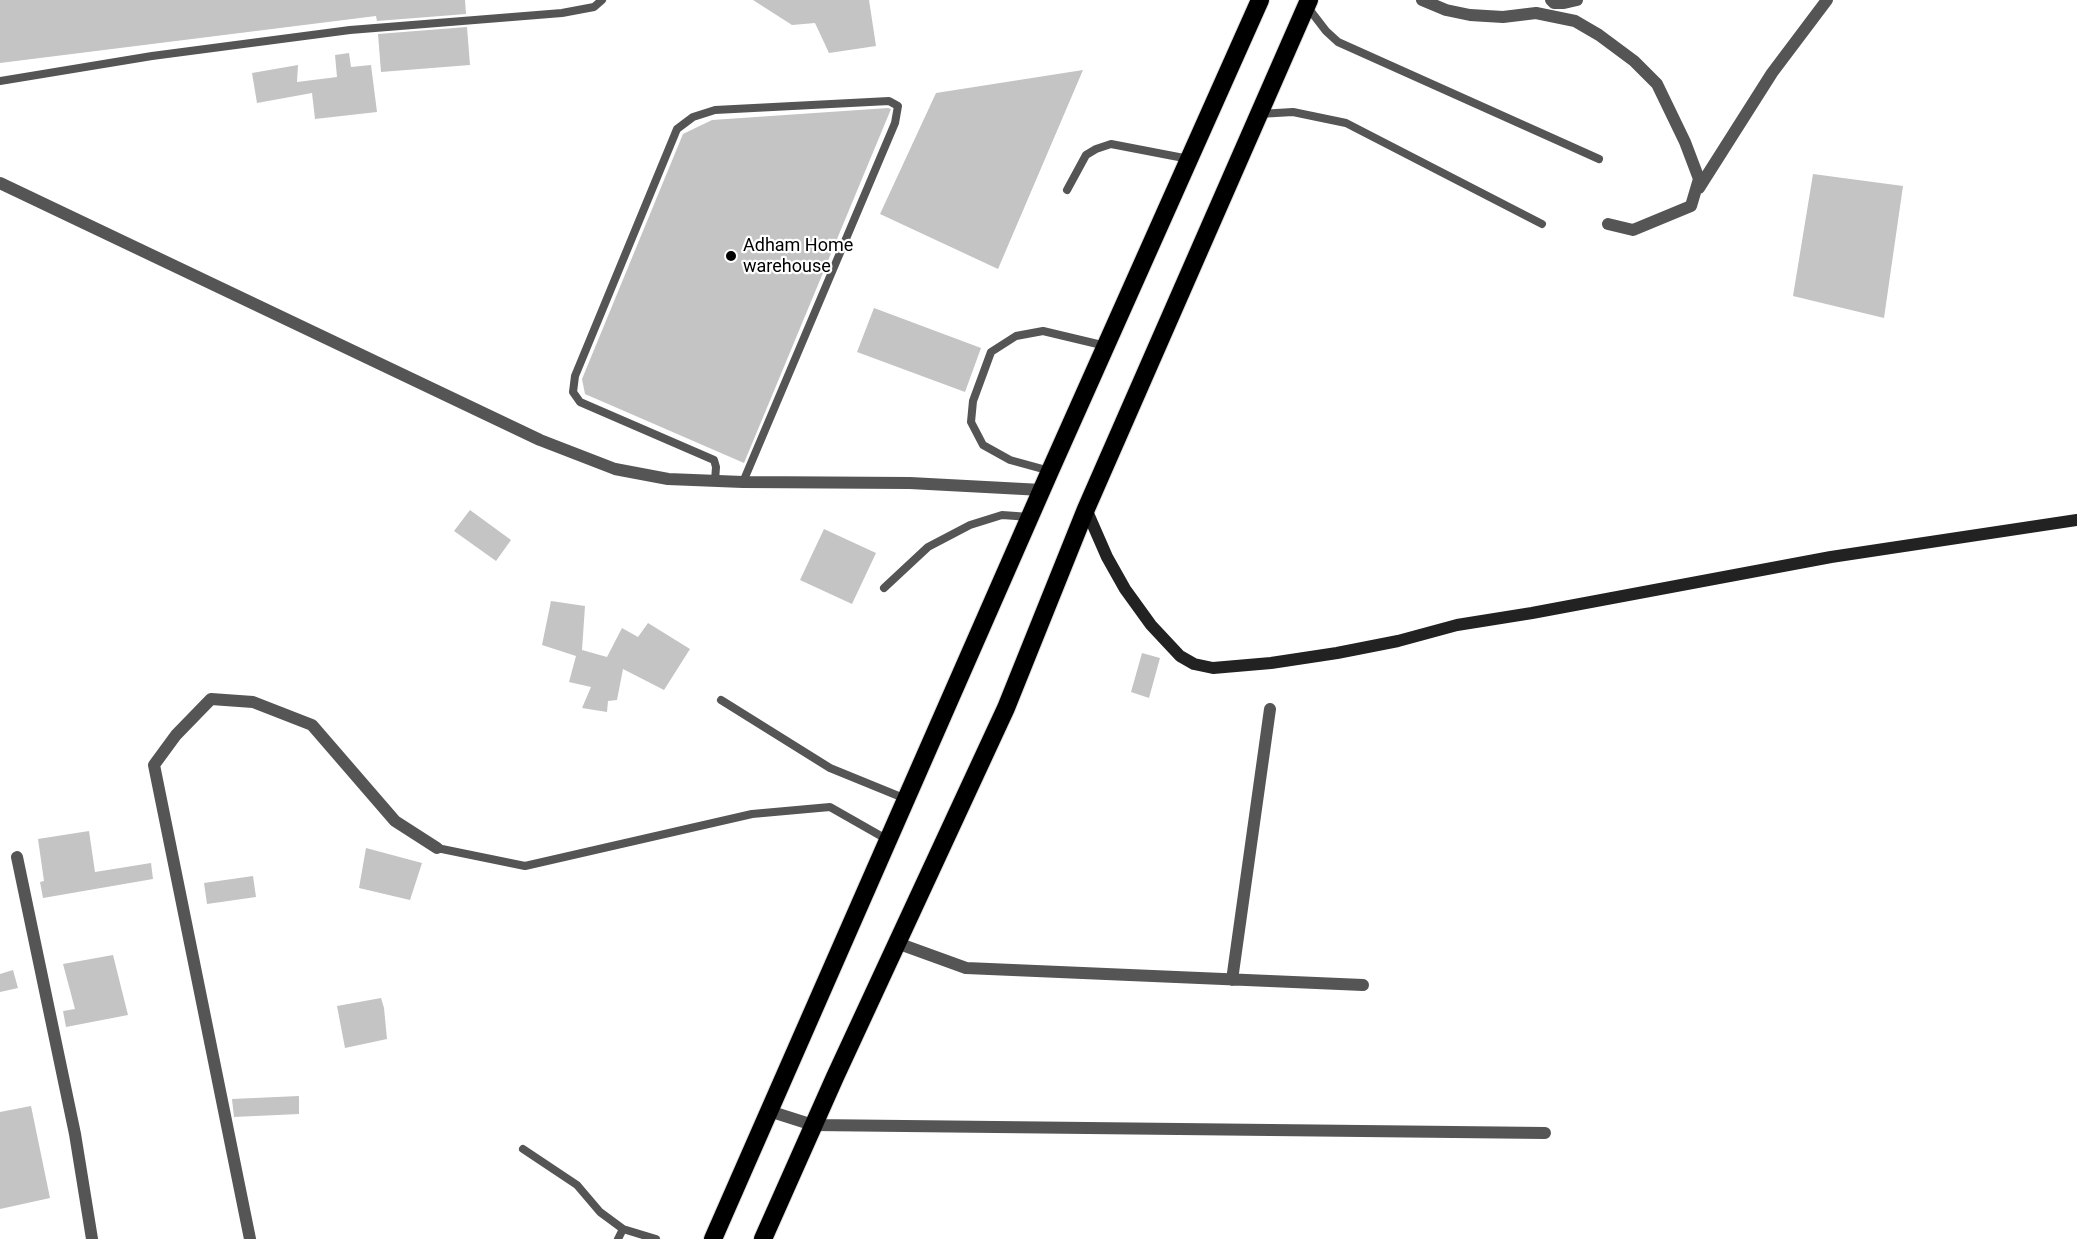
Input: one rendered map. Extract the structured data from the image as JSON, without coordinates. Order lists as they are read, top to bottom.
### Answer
{
  "places": ["Adham Home warehouse"]
}
